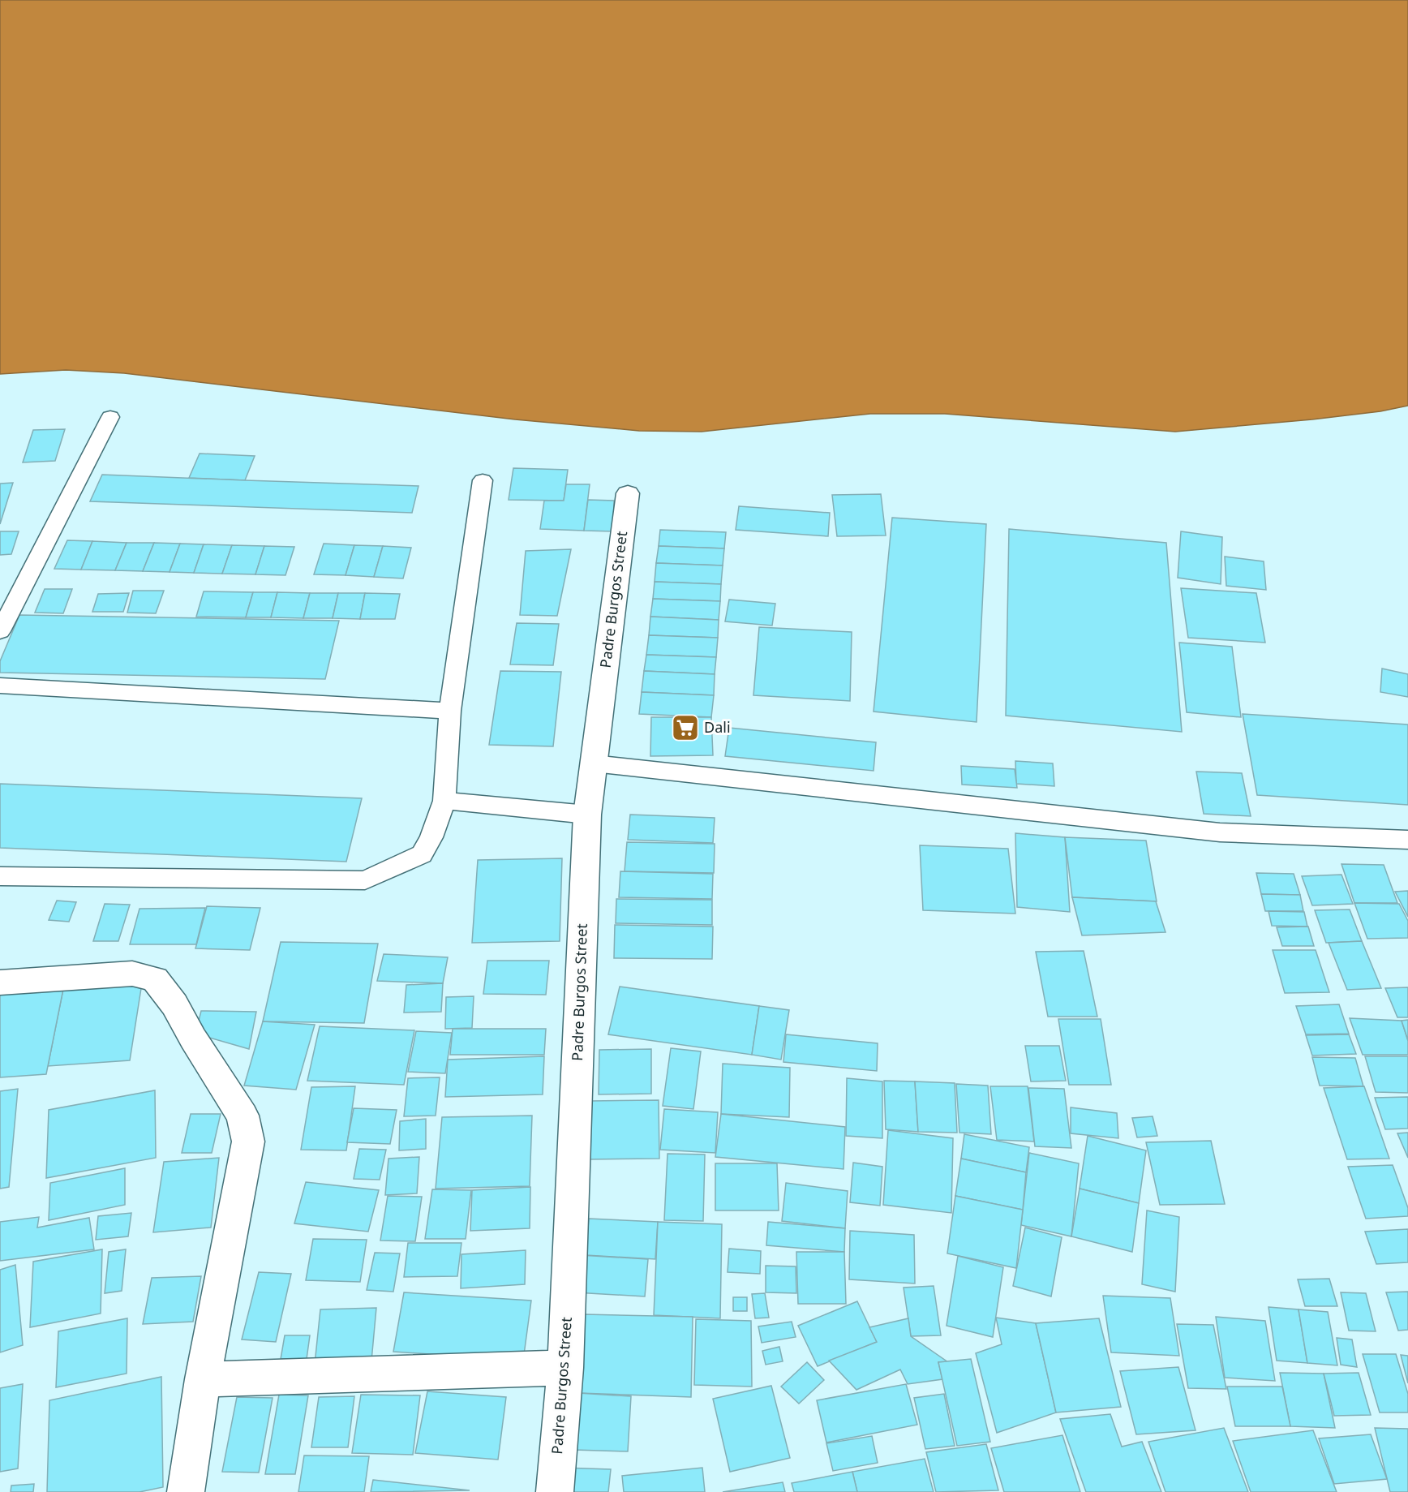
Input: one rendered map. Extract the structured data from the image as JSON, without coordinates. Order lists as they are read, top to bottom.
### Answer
{
  "streets": {
    "street": ["Padre Burgos Street"]
  },
  "places": {
    "supermarket": ["Dali"]
  }
}
